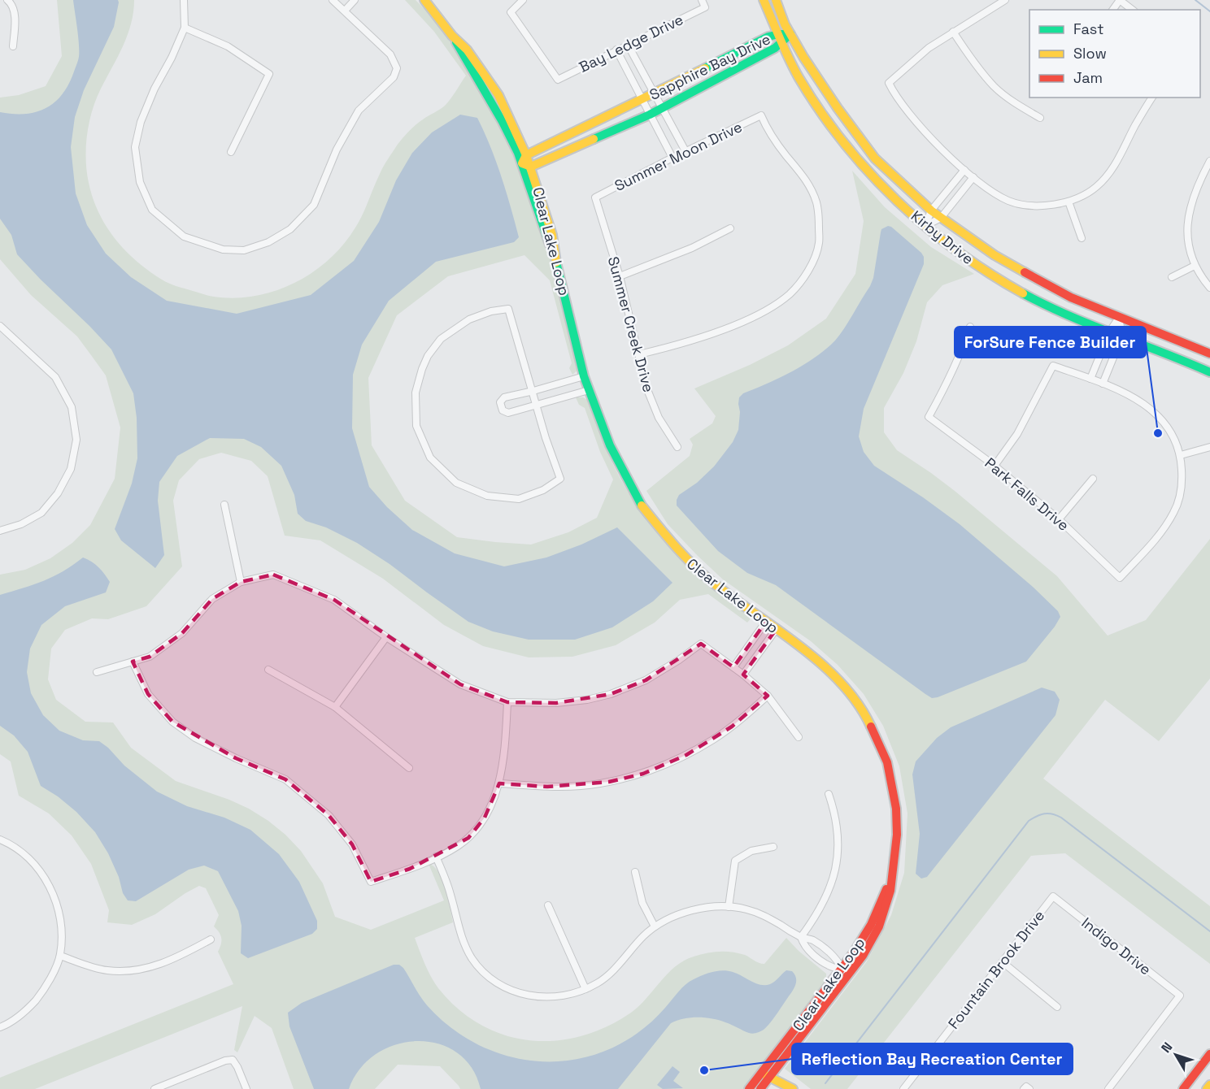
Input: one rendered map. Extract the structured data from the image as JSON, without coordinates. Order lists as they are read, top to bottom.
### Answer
{
  "streets": {
    "street": [
      "Bay Ledge Drive",
      "Sapphire Bay Drive",
      "Summer Moon Drive",
      "Kirby Drive",
      "Clear Lake Loop",
      "Summer Creek Drive",
      "Park Falls Drive",
      "Indigo Drive",
      "Fountain Brook Drive"
    ]
  },
  "crossings": [
    ["Sapphire Bay Drive", "Kirby Drive"],
    ["Sapphire Bay Drive", "Clear Lake Loop"],
    ["Summer Moon Drive", "Summer Creek Drive"],
    ["Indigo Drive", "Fountain Brook Drive"]
  ],
  "places": ["ForSure Fence Builder", "Reflection Bay Recreation Center"],
  "legend": ["Fast", "Slow", "Jam"],
  "north": "top left"
}
